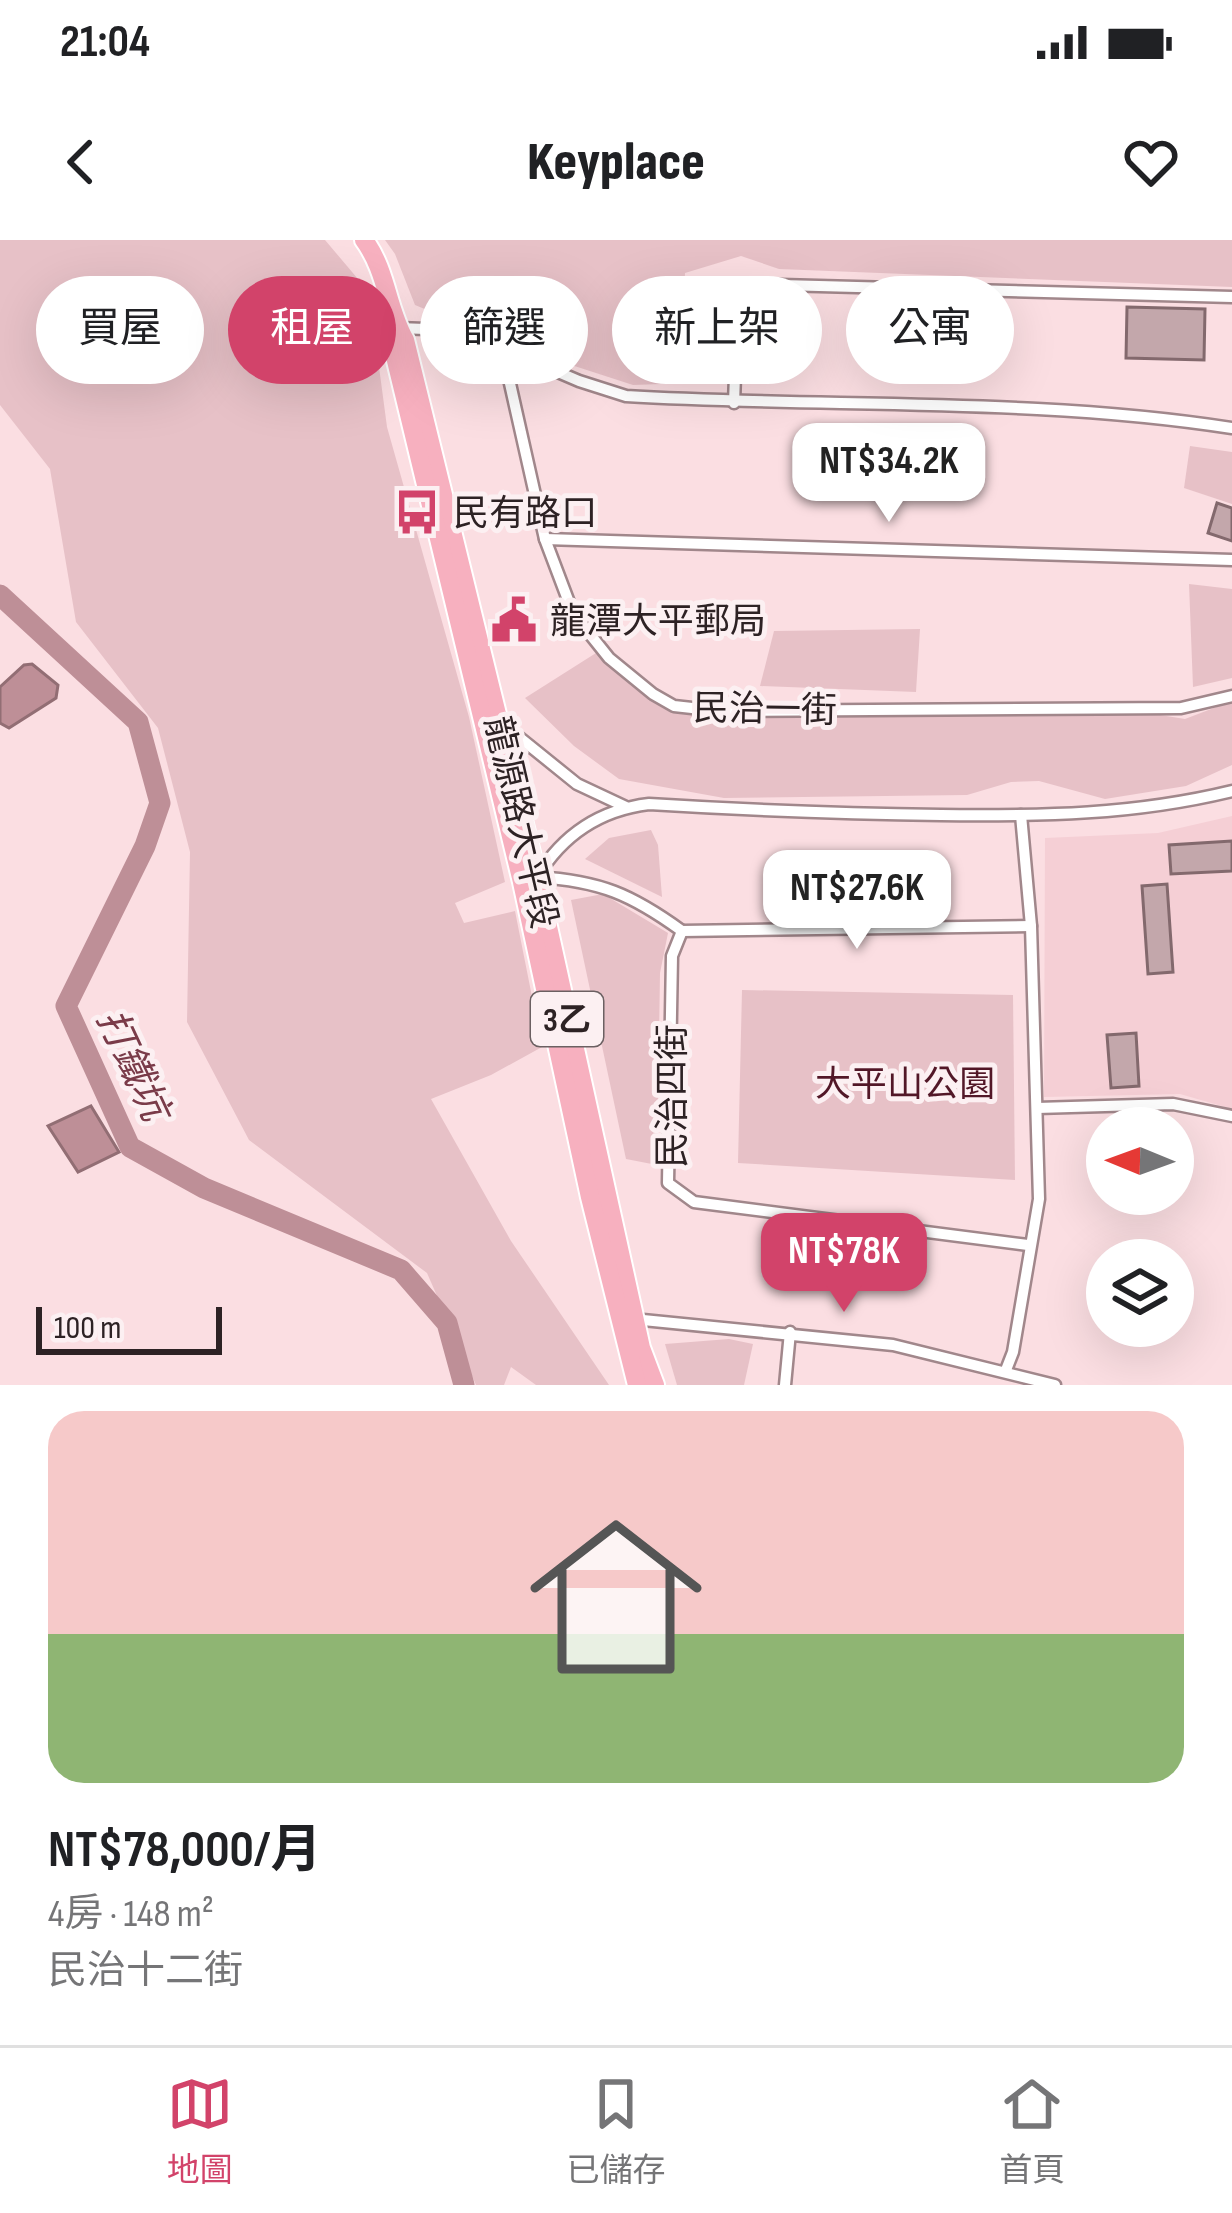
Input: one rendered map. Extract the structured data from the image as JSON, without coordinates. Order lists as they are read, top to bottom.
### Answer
{
  "streets": {
    "main road": ["龍源路大平段", "3乙"],
    "street": ["民治一街", "民治四街"]
  },
  "crossings": [
    ["龍源路大平段", "3乙"]
  ],
  "water": ["打鐵坑"],
  "parks": ["大平山公園"],
  "places": {
    "bus stop": ["民有路口"],
    "public building": ["龍潭大平郵局"]
  },
  "scale_bar": "100 m",
  "north": "left",
  "page": {
    "status": "21:04",
    "header": "Keyplace",
    "chip": [
      "買屋",
      "租屋",
      "篩選",
      "新上架",
      "公寓"
    ],
    "price": ["NT$34.2K", "NT$27.6K", "NT$78K"],
    "scale": "100 m",
    "list": [
      {
        "name": "NT$78,000/月",
        "note": "4房 · 148 m² · 民治十二街"
      }
    ],
    "tabs": ["地圖", "已儲存", "首頁"]
  }
}
